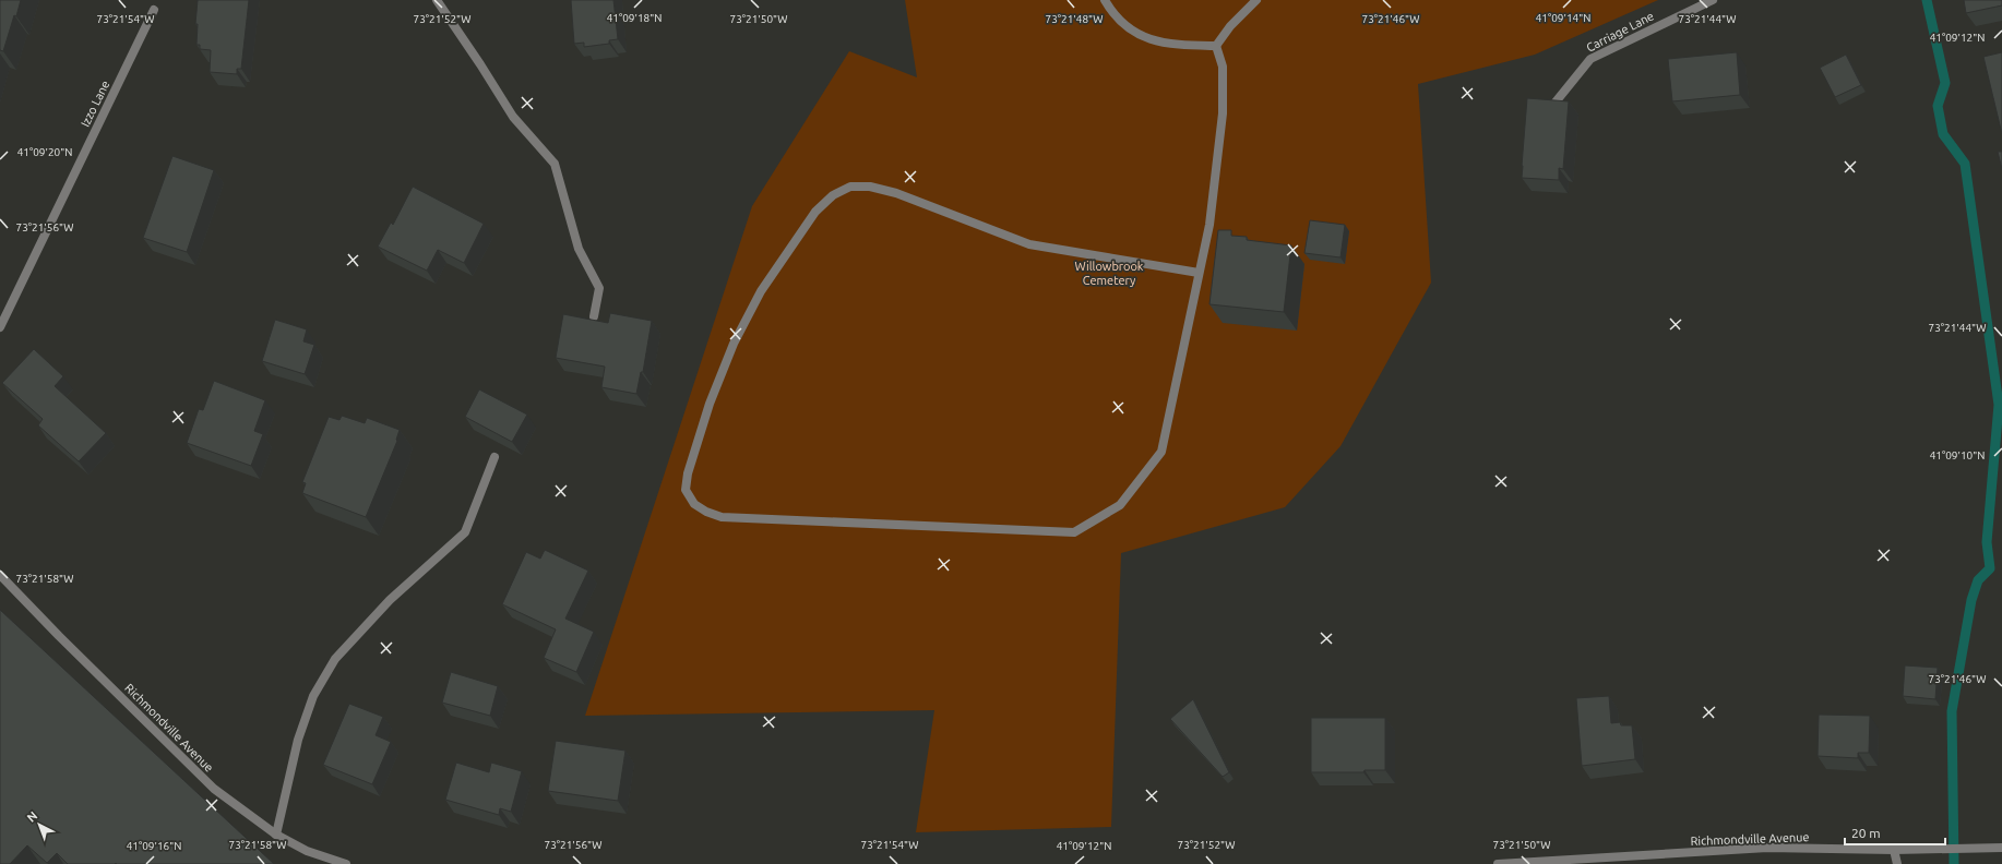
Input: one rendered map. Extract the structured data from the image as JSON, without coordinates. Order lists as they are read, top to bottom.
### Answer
{
  "streets": {
    "street": ["Carriage Lane", "Izzo Lane", "Richmondville Avenue"]
  },
  "parks": ["Willowbrook Cemetery"],
  "scale_bar": "20 m",
  "north": "top left",
  "coordinates": [
    "41°09'18\"N",
    "41°09'14\"N",
    "73°21'54\"W",
    "73°21'52\"W",
    "73°21'50\"W",
    "73°21'48\"W",
    "73°21'46\"W",
    "73°21'44\"W",
    "41°09'12\"N",
    "41°09'20\"N",
    "73°21'56\"W",
    "41°09'10\"N",
    "73°21'58\"W",
    "41°09'16\"N"
  ]
}
